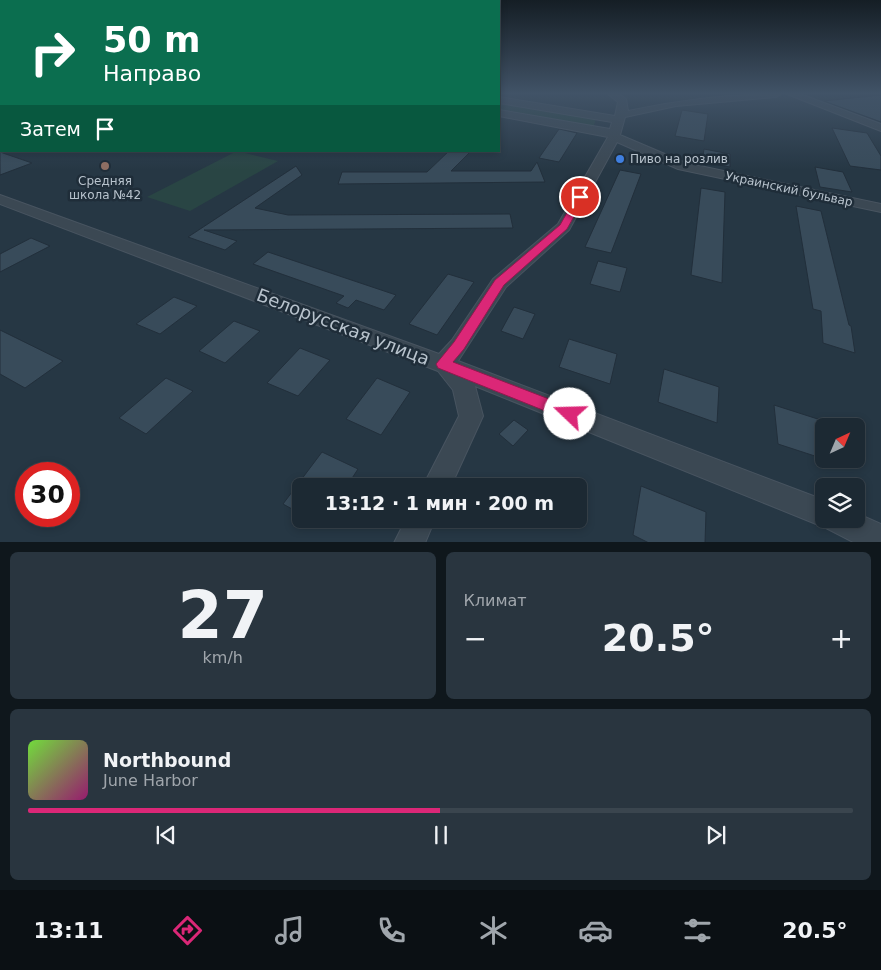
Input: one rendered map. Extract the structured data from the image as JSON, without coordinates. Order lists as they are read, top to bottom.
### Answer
{
  "streets": {
    "street": ["Украинский бульвар", "Белорусская улица"]
  },
  "places": ["Пиво на розлив", "Средняя школа №42"],
  "north": "top right",
  "page": {
    "turn": ["50 m", "Направо"],
    "then": "Затем",
    "limit": "30",
    "trip": "13:12 · 1 мин · 200 m",
    "tile": [
      ["27", "km/h"],
      "Климат"
    ],
    "heat": ["−", "20.5°", "+"],
    "song": ["Northbound", "June Harbor"],
    "tabs": ["13:11", "20.5°"]
  }
}
